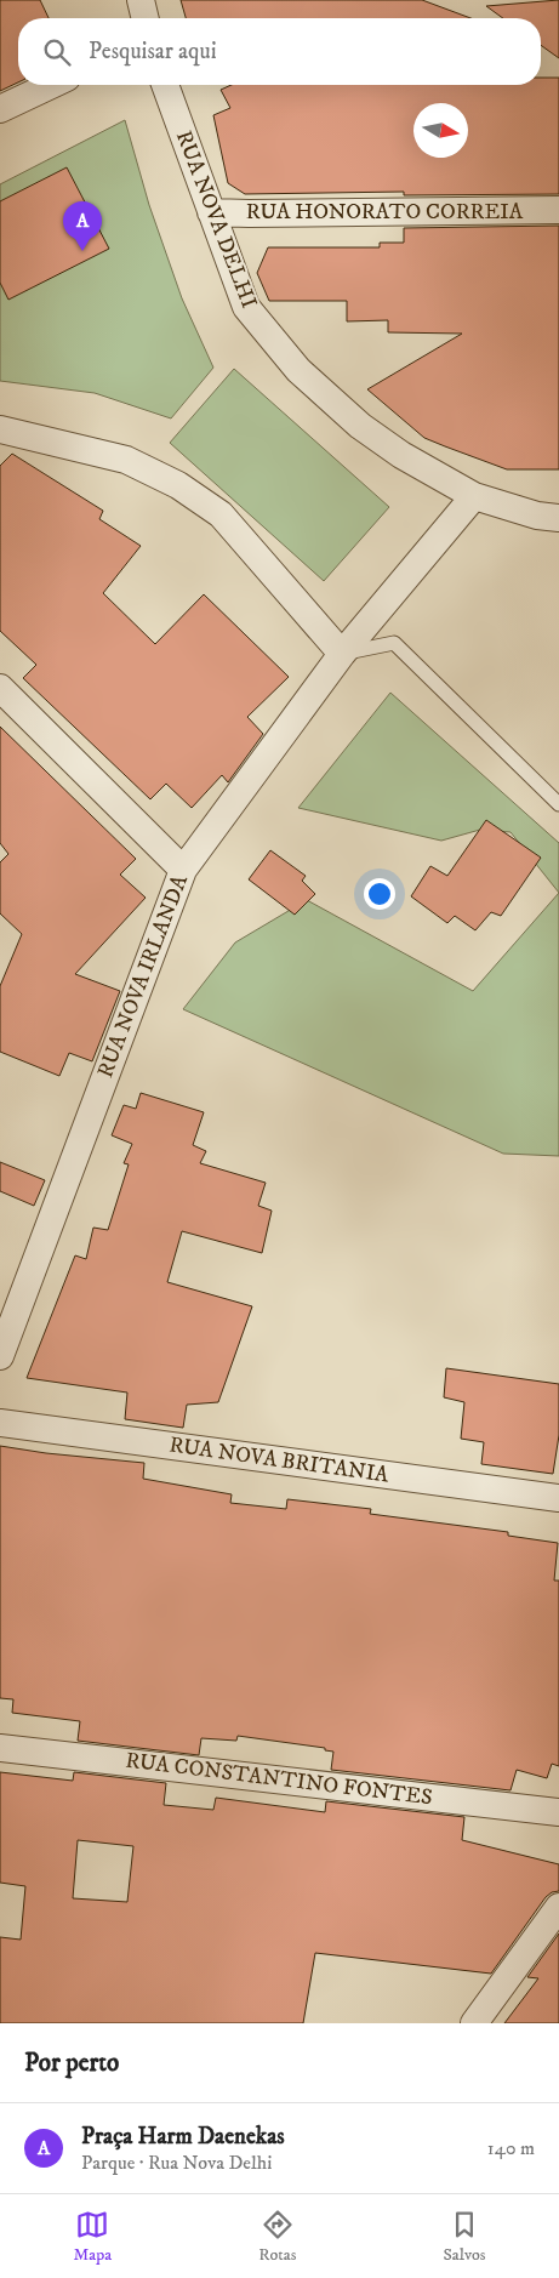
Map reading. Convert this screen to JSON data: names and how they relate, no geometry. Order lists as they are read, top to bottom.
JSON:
{
  "streets": {
    "street": [
      "RUA HONORATO CORREIA",
      "RUA NOVA DELHI",
      "RUA NOVA IRLANDA",
      "RUA NOVA BRITANIA",
      "RUA CONSTANTINO FONTES"
    ]
  },
  "crossings": [
    ["RUA HONORATO CORREIA", "RUA NOVA DELHI"],
    ["RUA NOVA DELHI", "RUA NOVA IRLANDA"]
  ],
  "north": "right",
  "page": {
    "search": "Pesquisar aqui",
    "pins": "A",
    "heading": "Por perto",
    "list": [
      {
        "mark": "A",
        "name": "Praça Harm Daenekas",
        "note": "Parque · Rua Nova Delhi",
        "value": "140 m"
      }
    ],
    "nav": ["Mapa", "Rotas", "Salvos"]
  }
}
